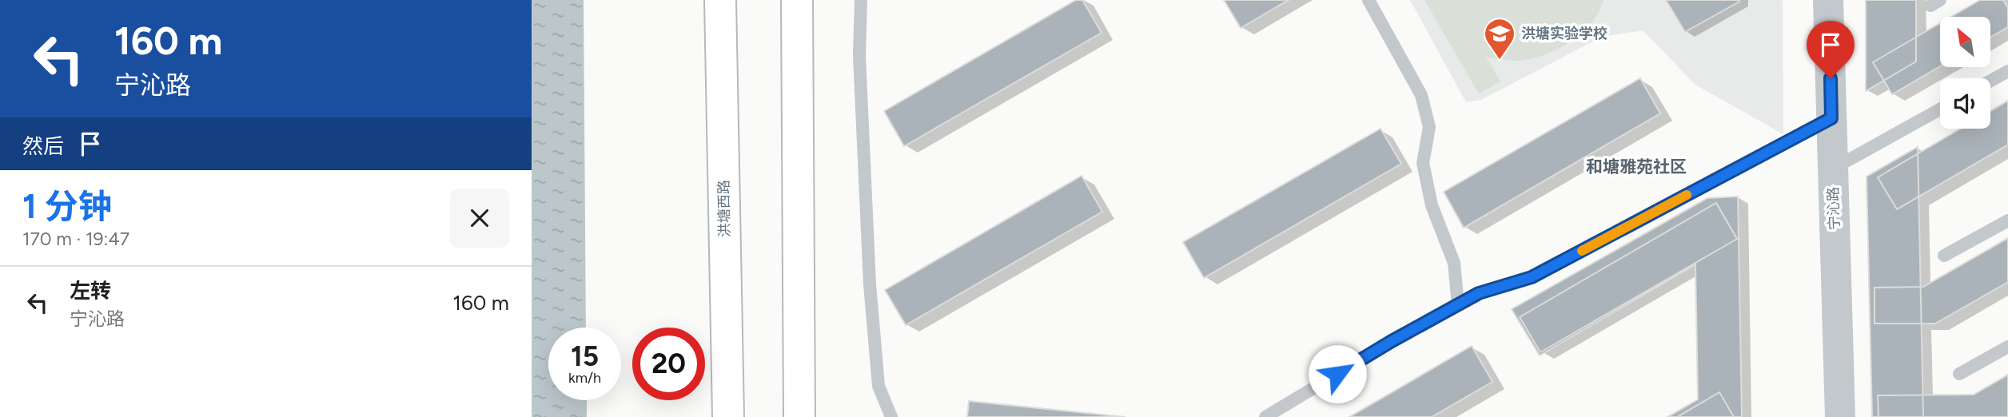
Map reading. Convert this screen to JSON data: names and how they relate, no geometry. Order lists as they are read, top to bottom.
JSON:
{
  "streets": {
    "main road": ["洪塘西路"],
    "street": ["宁沁路"]
  },
  "districts": ["和塘雅苑社区"],
  "places": {
    "school or university": ["洪塘实验学校"]
  },
  "north": "top left",
  "page": {
    "turn": ["160 m", "宁沁路"],
    "then": "然后",
    "heading": ["1 分钟", "170 m · 19:47"],
    "list": [
      {
        "name": "左转",
        "note": "宁沁路",
        "value": "160 m"
      }
    ],
    "speed": "15 km/h",
    "limit": "20"
  }
}
